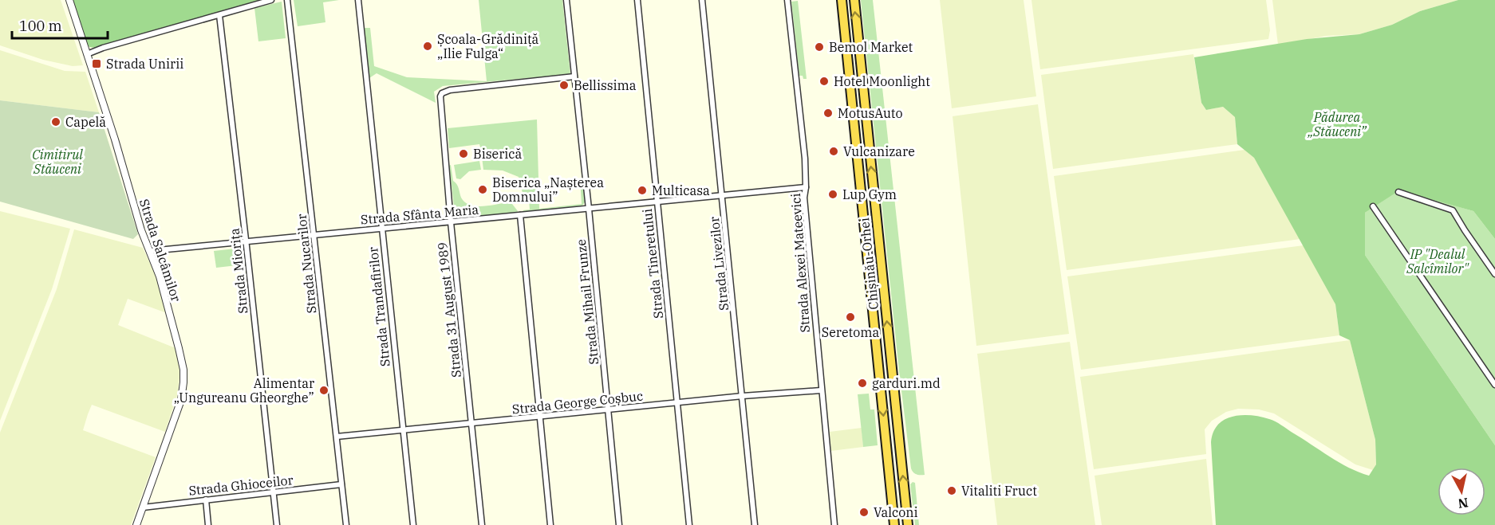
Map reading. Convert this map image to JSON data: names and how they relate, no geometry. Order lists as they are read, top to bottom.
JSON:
{
  "streets": {
    "highway": ["Chișinău-Orhei"],
    "street": [
      "Strada Sfânta Maria",
      "Strada Salcâmilor",
      "Strada Alexei Mateevici",
      "Strada Nucarilor",
      "Strada Tineretului",
      "Strada Livezilor",
      "Strada Miorița",
      "Strada Mihail Frunze",
      "Strada Trandafirilor",
      "Strada 31 August 1989",
      "Strada George Coșbuc",
      "Strada Ghioceilor"
    ]
  },
  "crossings": [
    ["Strada Sfânta Maria", "Strada Salcâmilor"],
    ["Strada Sfânta Maria", "Strada Alexei Mateevici"],
    ["Strada Sfânta Maria", "Strada Nucarilor"],
    ["Strada Sfânta Maria", "Strada Tineretului"],
    ["Strada Sfânta Maria", "Strada Livezilor"],
    ["Strada Sfânta Maria", "Strada Miorița"],
    ["Strada Sfânta Maria", "Strada Mihail Frunze"],
    ["Strada Sfânta Maria", "Strada Trandafirilor"],
    ["Strada Sfânta Maria", "Strada 31 August 1989"],
    ["Strada Salcâmilor", "Strada Ghioceilor"],
    ["Strada Alexei Mateevici", "Strada George Coșbuc"],
    ["Strada Nucarilor", "Strada George Coșbuc"],
    ["Strada Nucarilor", "Strada Ghioceilor"],
    ["Strada Tineretului", "Strada George Coșbuc"],
    ["Strada Livezilor", "Strada George Coșbuc"],
    ["Strada Miorița", "Strada Ghioceilor"],
    ["Strada Mihail Frunze", "Strada 31 August 1989"],
    ["Strada Mihail Frunze", "Strada George Coșbuc"],
    ["Strada Trandafirilor", "Strada George Coșbuc"],
    ["Strada 31 August 1989", "Strada George Coșbuc"]
  ],
  "parks": ["Pădurea „Stăuceni”", "Cimitirul Stăuceni", "IP \"Dealul Salcîmilor\""],
  "places": {
    "other": [
      "Școala-Grădiniță „Ilie Fulga“",
      "Bemol Market",
      "Hotel Moonlight",
      "Bellissima",
      "MotusAuto",
      "Capelă",
      "Vulcanizare",
      "Biserică",
      "Biserica „Nașterea Domnului”",
      "Multicasa",
      "Lup Gym",
      "Seretoma",
      "garduri.md",
      "Alimentar „Ungureanu Gheorghe”",
      "Vitaliti Fruct",
      "Valconi"
    ],
    "transit": ["Strada Unirii"]
  },
  "scale_bar": "100 m",
  "north": "bottom"
}
